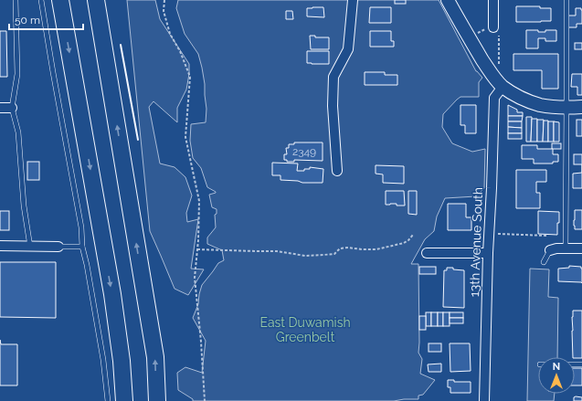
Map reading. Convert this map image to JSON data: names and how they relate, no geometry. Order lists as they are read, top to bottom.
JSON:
{
  "streets": {
    "street": ["13th Avenue South"]
  },
  "parks": ["East Duwamish Greenbelt"],
  "house_numbers": ["2349"],
  "scale_bar": "50 m",
  "north": "top"
}
